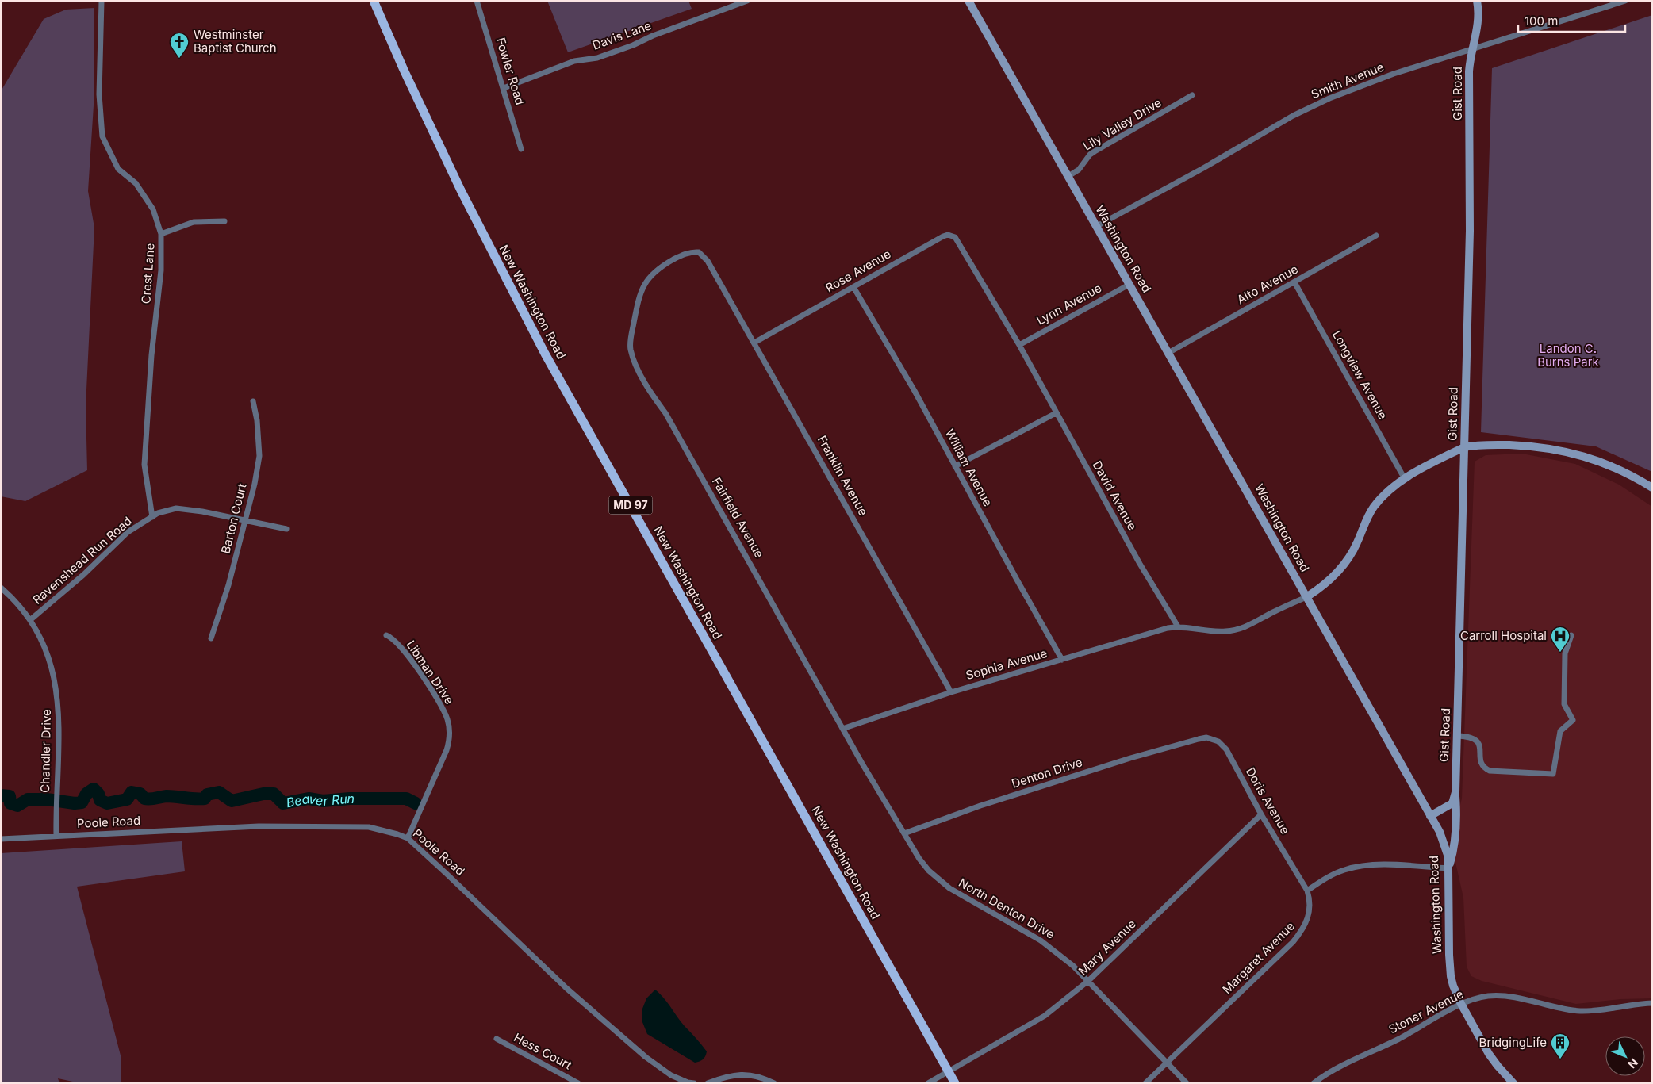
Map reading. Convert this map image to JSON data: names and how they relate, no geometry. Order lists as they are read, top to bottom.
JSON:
{
  "streets": {
    "main road": [
      "Gist Road",
      "Washington Road",
      "New Washington Road",
      "MD 97"
    ],
    "street": [
      "Davis Lane",
      "Fowler Road",
      "Smith Avenue",
      "Lily Valley Drive",
      "Rose Avenue",
      "Crest Lane",
      "Alto Avenue",
      "Lynn Avenue",
      "Longview Avenue",
      "William Avenue",
      "Franklin Avenue",
      "David Avenue",
      "Fairfield Avenue",
      "Barton Court",
      "Ravenshead Run Road",
      "Sophia Avenue",
      "Libman Drive",
      "Chandler Drive",
      "Denton Drive",
      "Doris Avenue",
      "Poole Road",
      "North Denton Drive",
      "Mary Avenue",
      "Margaret Avenue",
      "Stoner Avenue",
      "Hess Court"
    ]
  },
  "crossings": [
    ["Davis Lane", "Fowler Road"],
    ["Smith Avenue", "Gist Road"],
    ["Smith Avenue", "Washington Road"],
    ["Gist Road", "Washington Road"],
    ["Lily Valley Drive", "Washington Road"],
    ["Washington Road", "Alto Avenue"],
    ["Washington Road", "Lynn Avenue"],
    ["Washington Road", "Stoner Avenue"],
    ["Rose Avenue", "William Avenue"],
    ["Rose Avenue", "Franklin Avenue"],
    ["Rose Avenue", "David Avenue"],
    ["Crest Lane", "Ravenshead Run Road"],
    ["Alto Avenue", "Longview Avenue"],
    ["New Washington Road", "Mary Avenue"],
    ["Lynn Avenue", "David Avenue"],
    ["William Avenue", "Sophia Avenue"],
    ["Franklin Avenue", "Fairfield Avenue"],
    ["Franklin Avenue", "Sophia Avenue"],
    ["David Avenue", "Sophia Avenue"],
    ["Fairfield Avenue", "Sophia Avenue"],
    ["Fairfield Avenue", "Denton Drive"],
    ["Fairfield Avenue", "North Denton Drive"],
    ["Barton Court", "Ravenshead Run Road"],
    ["Ravenshead Run Road", "Chandler Drive"],
    ["Libman Drive", "Poole Road"],
    ["Chandler Drive", "Poole Road"],
    ["Denton Drive", "Doris Avenue"],
    ["Denton Drive", "North Denton Drive"],
    ["Doris Avenue", "Mary Avenue"],
    ["Doris Avenue", "Margaret Avenue"],
    ["North Denton Drive", "Mary Avenue"],
    ["North Denton Drive", "Margaret Avenue"]
  ],
  "water": ["Beaver Run"],
  "parks": ["Landon C. Burns Park"],
  "places": {
    "church": ["Westminster Baptist Church"],
    "hospital": ["Carroll Hospital"],
    "building": ["BridgingLife"]
  },
  "scale_bar": "100 m",
  "north": "bottom right"
}
